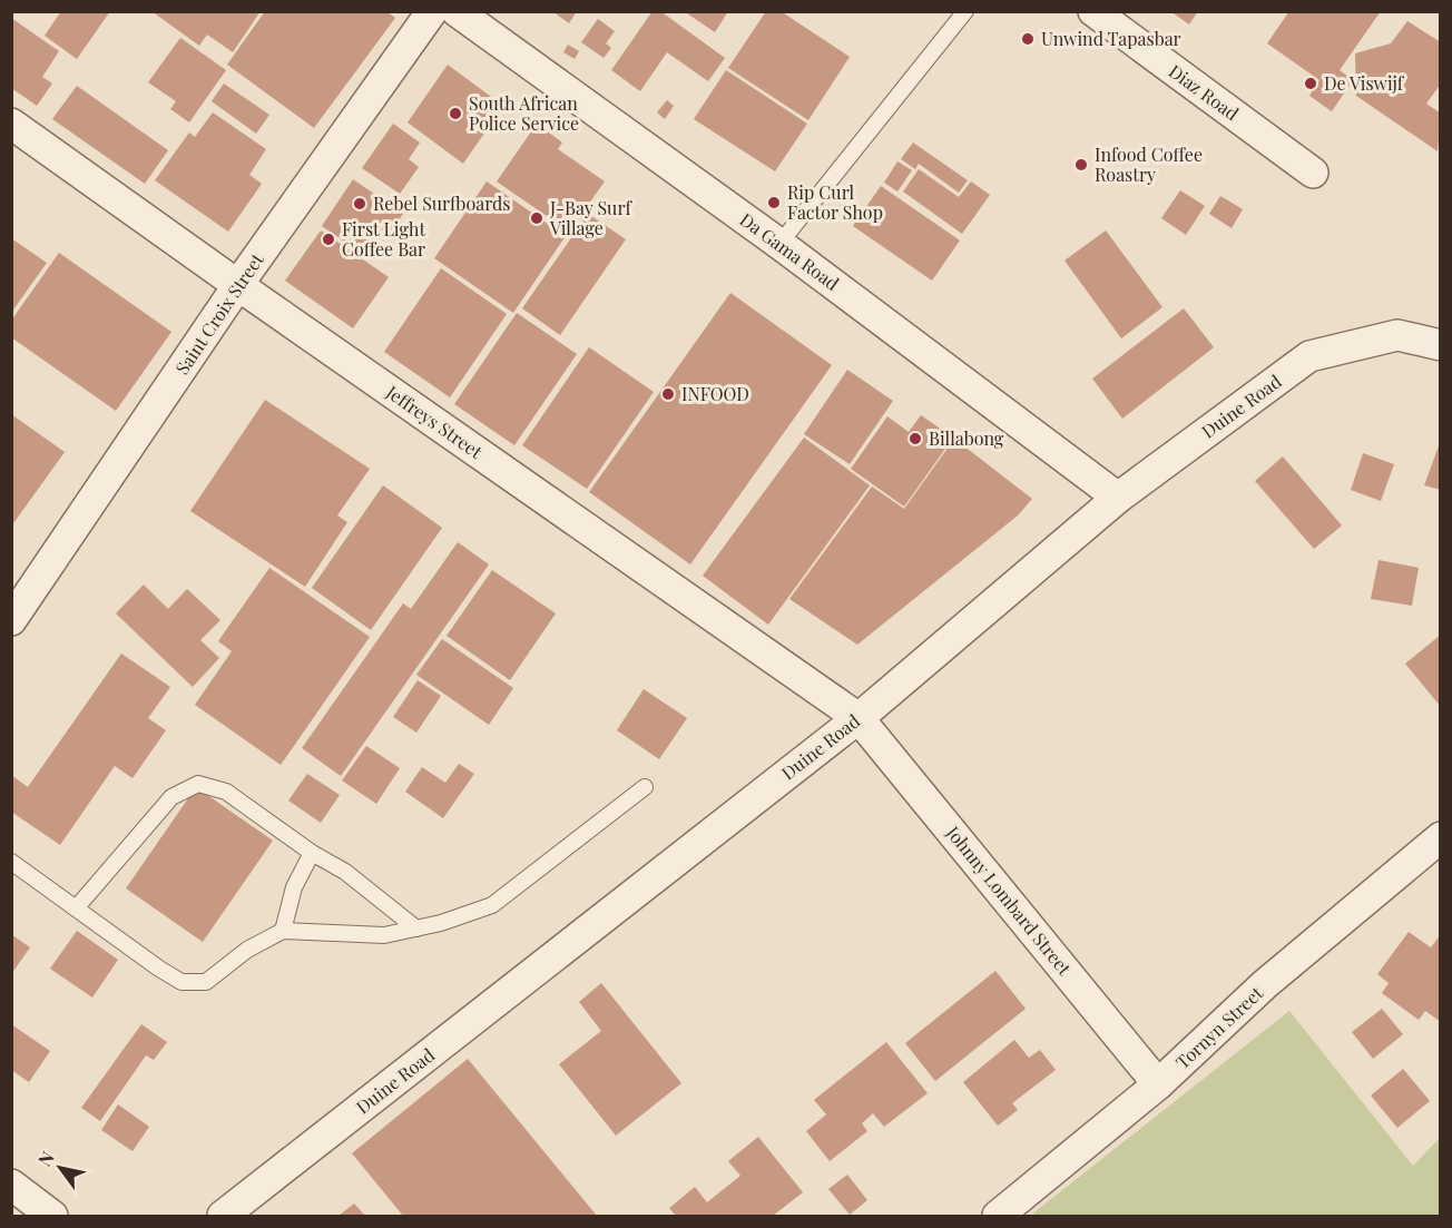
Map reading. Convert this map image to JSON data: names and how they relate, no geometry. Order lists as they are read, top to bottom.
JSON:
{
  "streets": {
    "street": [
      "Diaz Road",
      "Da Gama Road",
      "Saint Croix Street",
      "Duine Road",
      "Jeffreys Street",
      "Johnny Lombard Street",
      "Tornyn Street"
    ]
  },
  "crossings": [
    ["Da Gama Road", "Duine Road"],
    ["Saint Croix Street", "Jeffreys Street"],
    ["Duine Road", "Jeffreys Street"],
    ["Duine Road", "Johnny Lombard Street"],
    ["Jeffreys Street", "Johnny Lombard Street"],
    ["Johnny Lombard Street", "Tornyn Street"]
  ],
  "places": [
    "Unwind Tapasbar",
    "De Viswijf",
    "South African Police Service",
    "Infood Coffee Roastry",
    "Rip Curl Factor Shop",
    "Rebel Surfboards",
    "J-Bay Surf Village",
    "First Light Coffee Bar",
    "INFOOD",
    "Billabong"
  ],
  "north": "top left"
}
